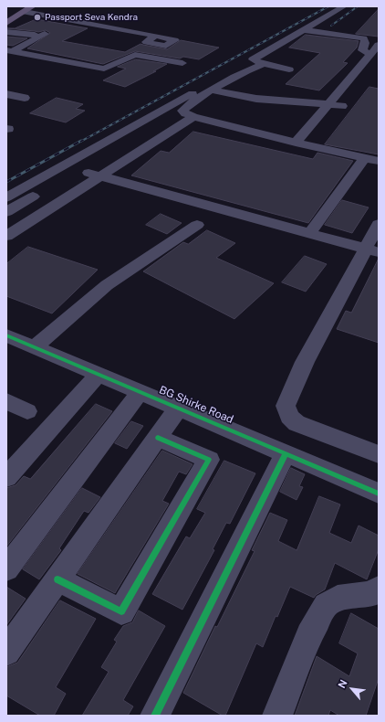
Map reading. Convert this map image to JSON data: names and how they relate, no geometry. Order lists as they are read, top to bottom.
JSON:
{
  "streets": {
    "street": ["BG Shirke Road"]
  },
  "places": ["Passport Seva Kendra"],
  "north": "top left"
}
